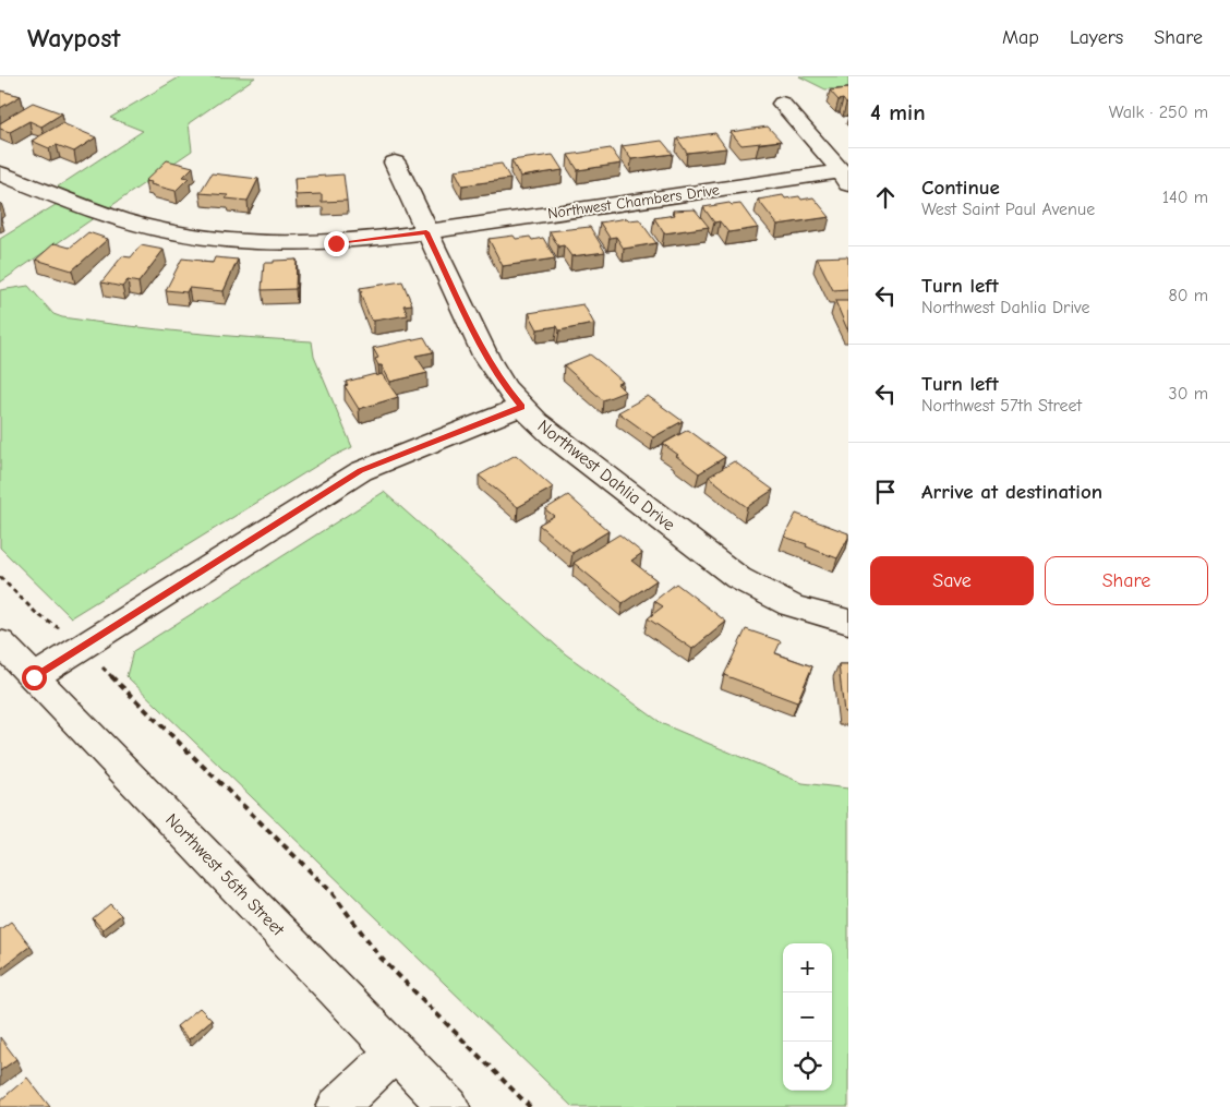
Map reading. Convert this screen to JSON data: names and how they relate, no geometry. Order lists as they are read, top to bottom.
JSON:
{
  "streets": {
    "street": ["Northwest Chambers Drive", "Northwest Dahlia Drive", "Northwest 56th Street"]
  },
  "crossings": [
    ["Northwest Chambers Drive", "Northwest Dahlia Drive"]
  ],
  "page": {
    "header": "Waypost",
    "nav": ["Map", "Layers", "Share"],
    "heading": ["4 min", "Walk · 250 m"],
    "list": [
      ["Continue", "West Saint Paul Avenue", "140 m"],
      ["Turn left", "Northwest Dahlia Drive", "80 m"],
      ["Turn left", "Northwest 57th Street", "30 m"],
      "Arrive at destination"
    ],
    "buttons": ["Save", "Share"],
    "map_buttons": ["+", "−"]
  }
}
